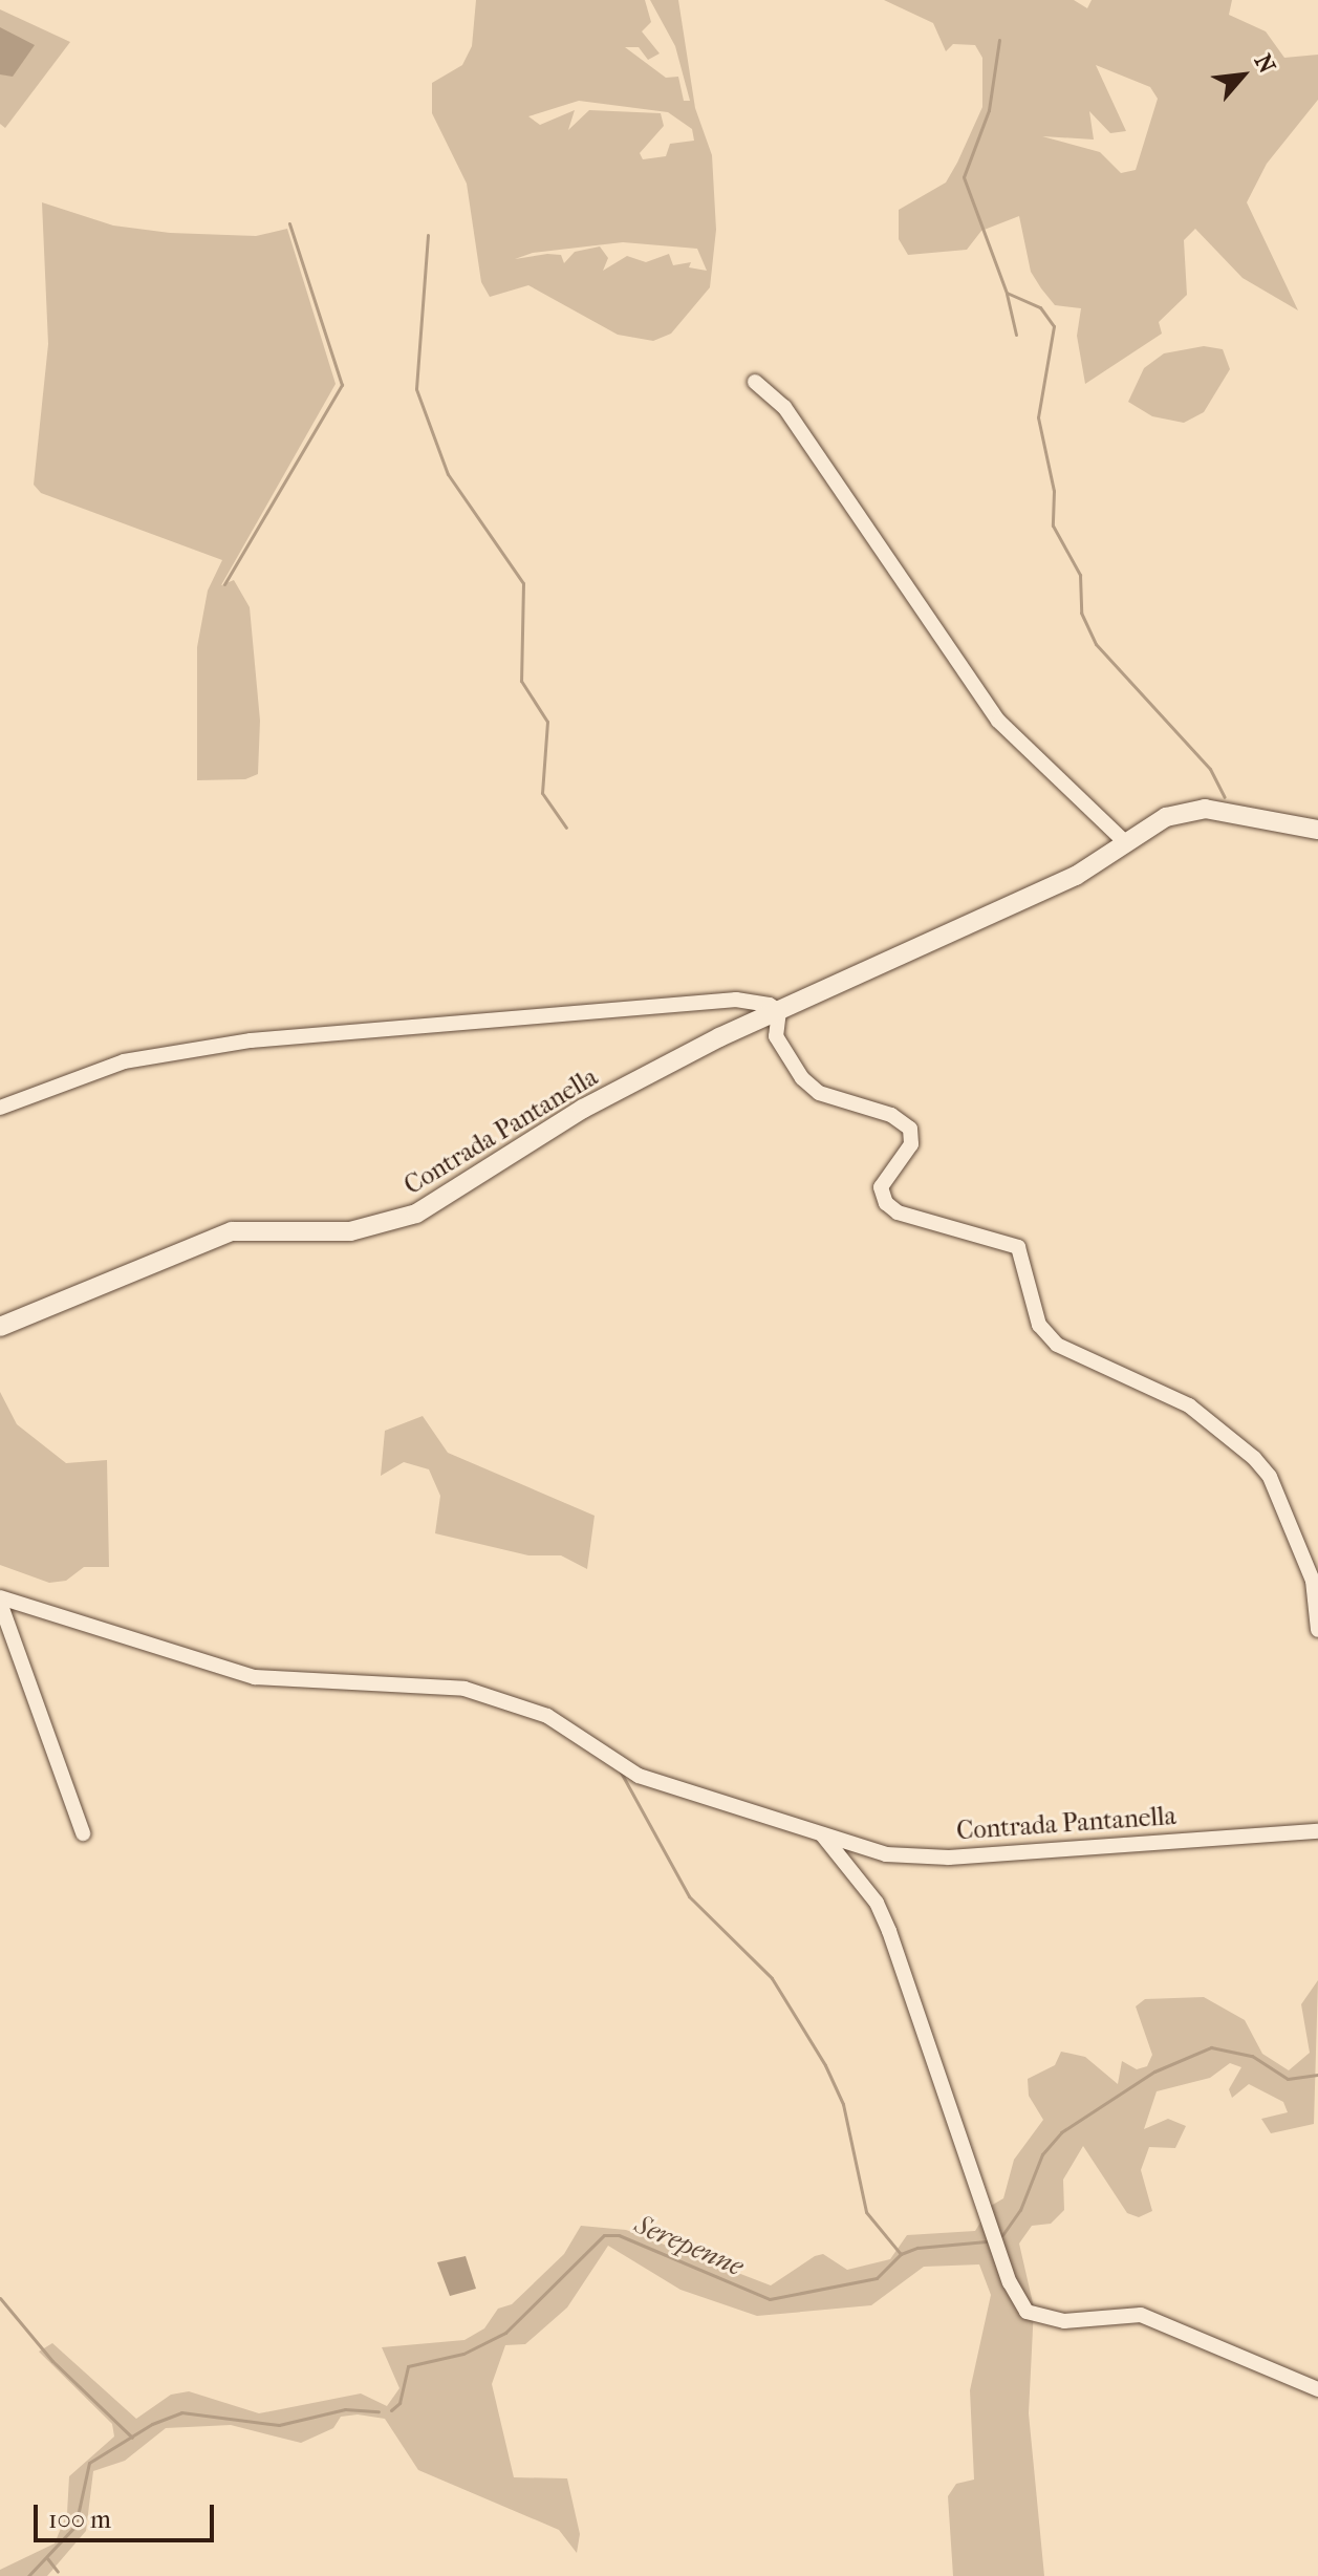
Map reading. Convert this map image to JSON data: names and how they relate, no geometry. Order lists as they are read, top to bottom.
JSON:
{
  "streets": {
    "street": ["Contrada Pantanella"]
  },
  "water": ["Serepenne"],
  "scale_bar": "100 m",
  "north": "top right"
}
